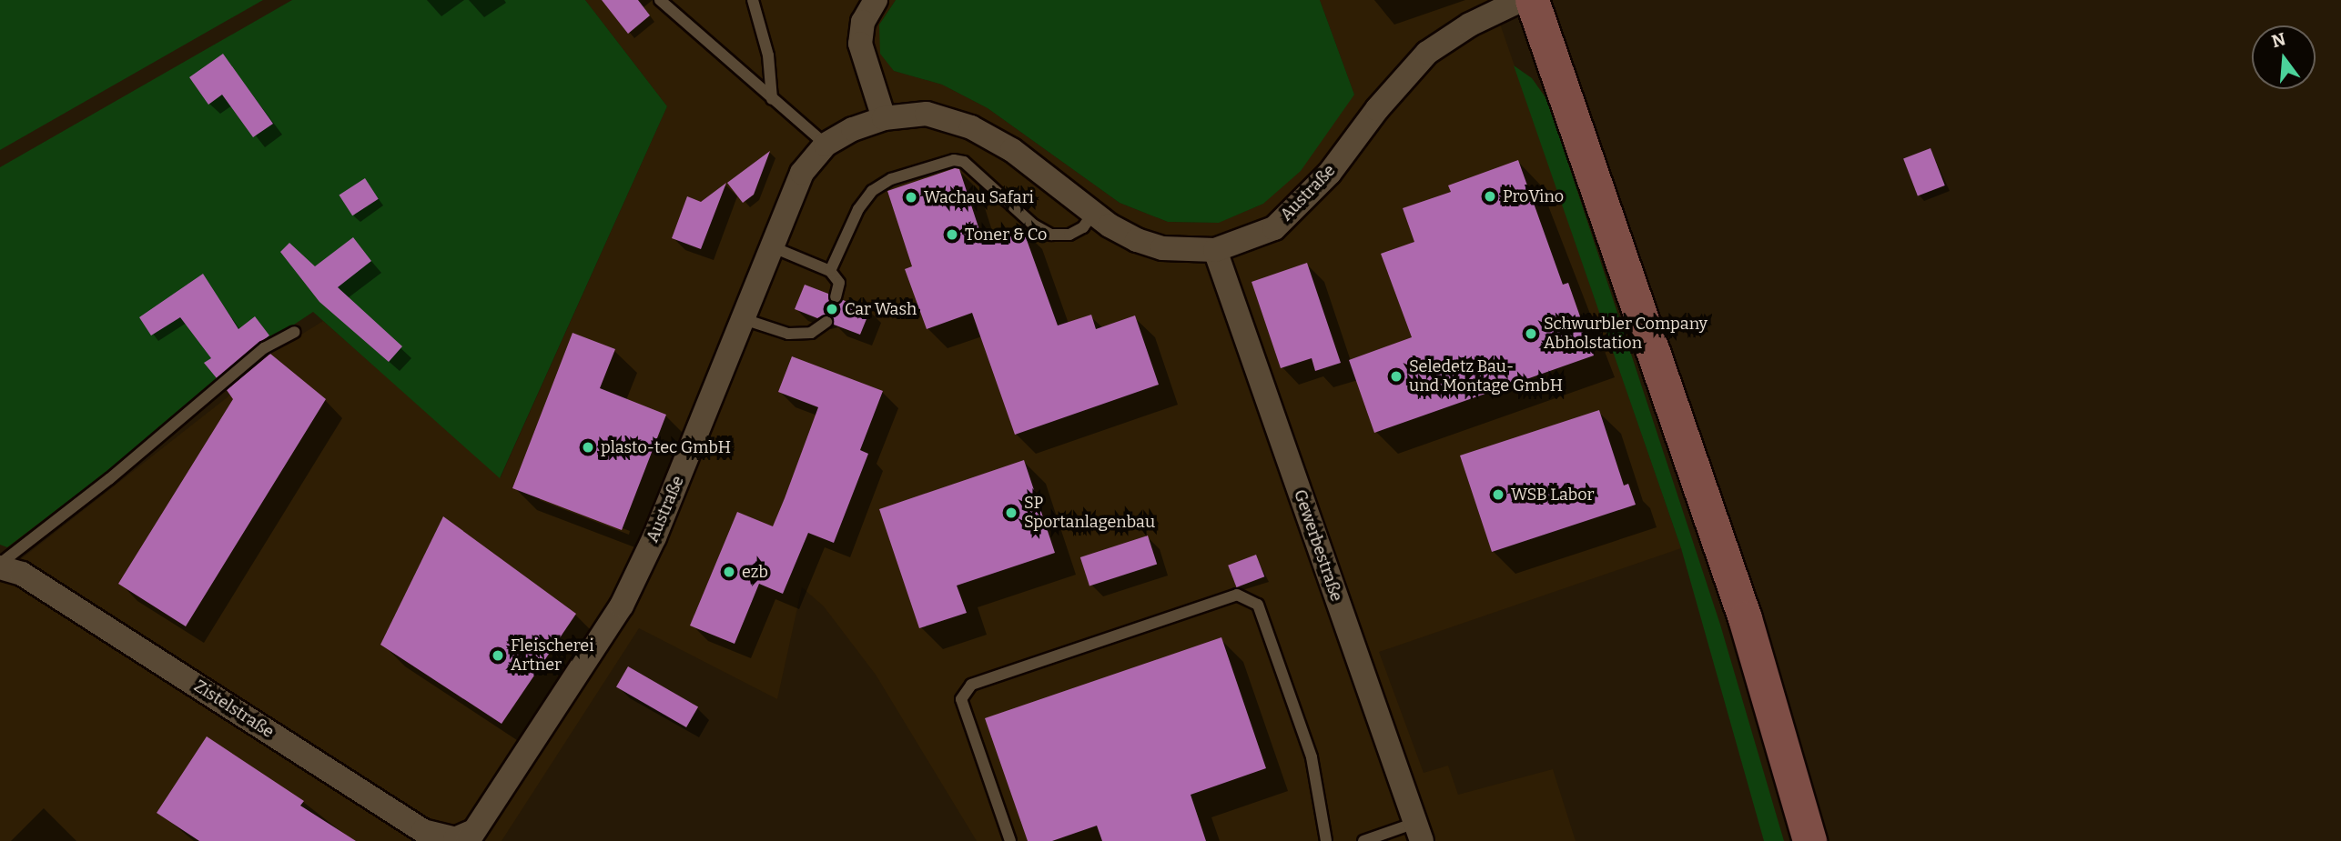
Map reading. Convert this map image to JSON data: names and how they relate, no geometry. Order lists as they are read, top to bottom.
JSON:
{
  "streets": {
    "street": ["Austraße", "Gewerbestraße", "Zistelstraße"]
  },
  "crossings": [
    ["Austraße", "Gewerbestraße"],
    ["Austraße", "Zistelstraße"]
  ],
  "places": [
    "ProVino",
    "Wachau Safari",
    "Toner & Co",
    "Car Wash",
    "Schwurbler Company Abholstation",
    "Seledetz Bau- und Montage GmbH",
    "plasto-tec GmbH",
    "WSB Labor",
    "SP Sportanlagenbau",
    "ezb",
    "Fleischerei Artner"
  ],
  "north": "top"
}
